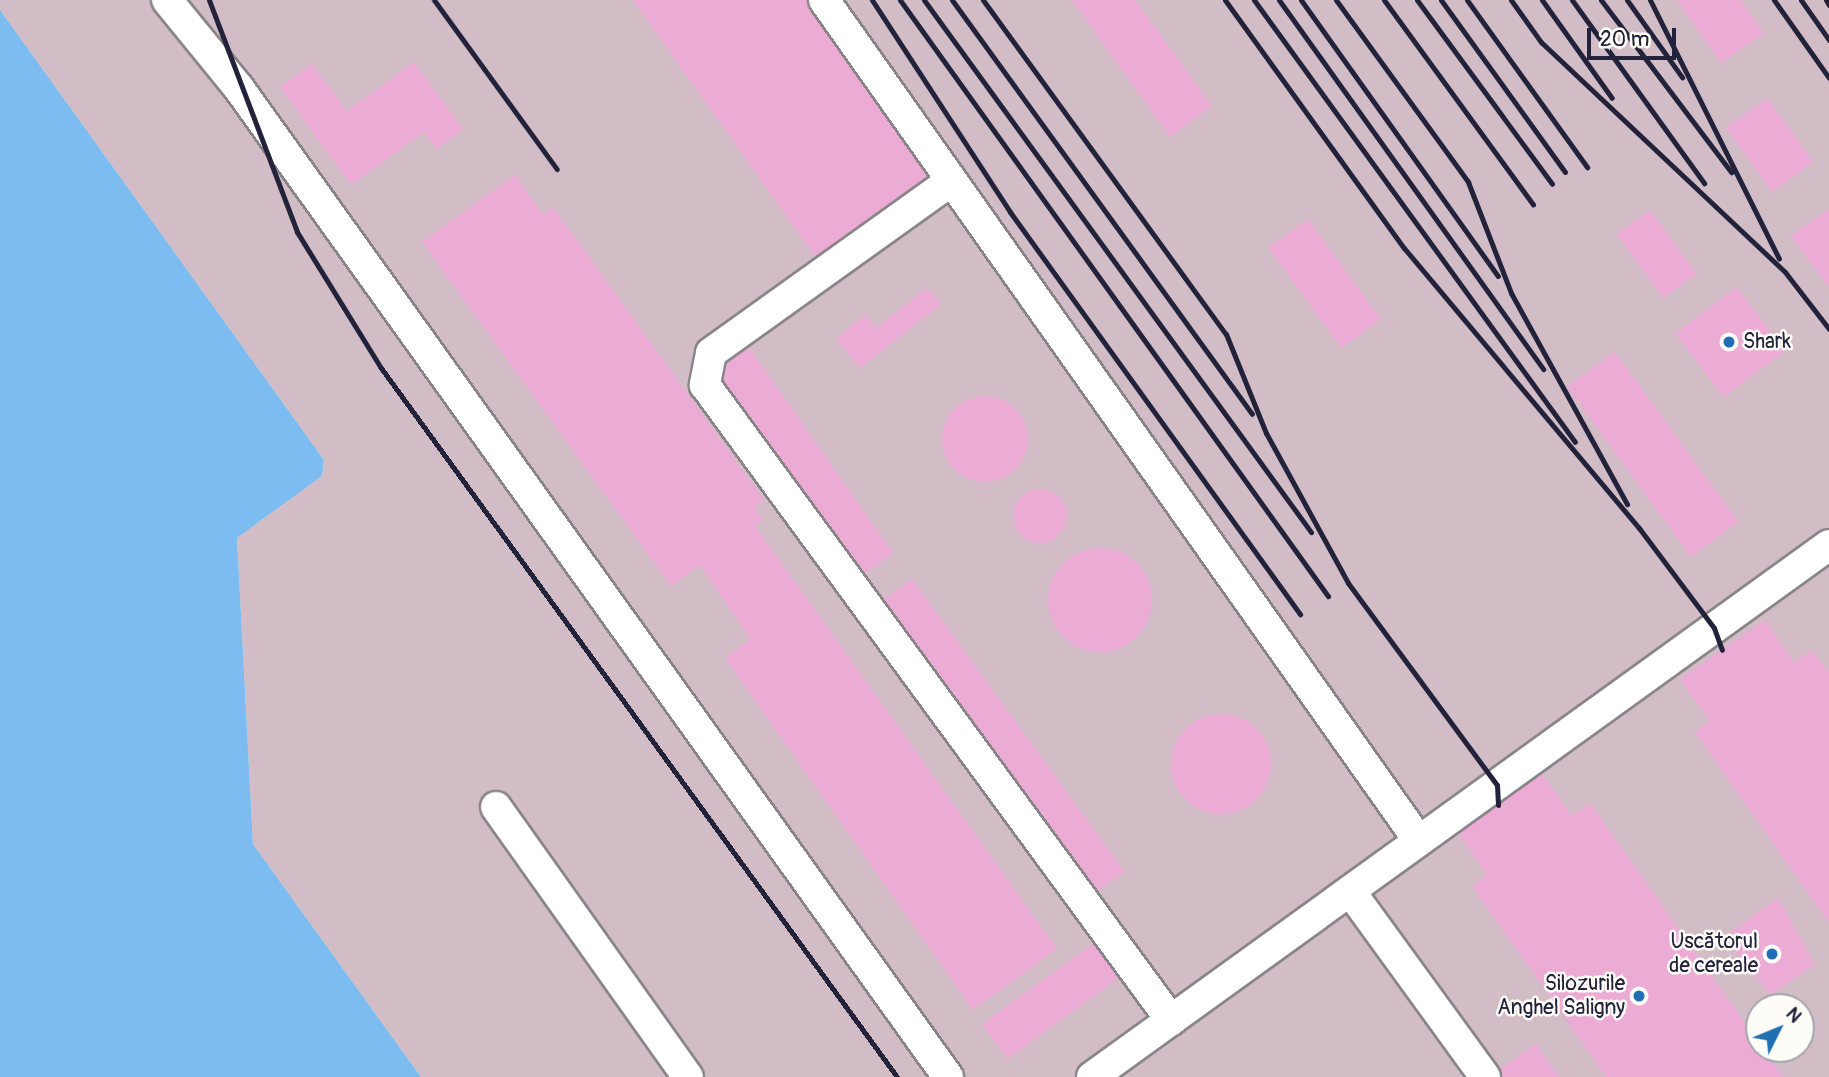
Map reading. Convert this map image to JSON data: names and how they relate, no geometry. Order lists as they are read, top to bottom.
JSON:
{
  "places": ["Shark", "Uscătorul de cereale", "Silozurile Anghel Saligny"],
  "scale_bar": "20 m",
  "north": "top right"
}
